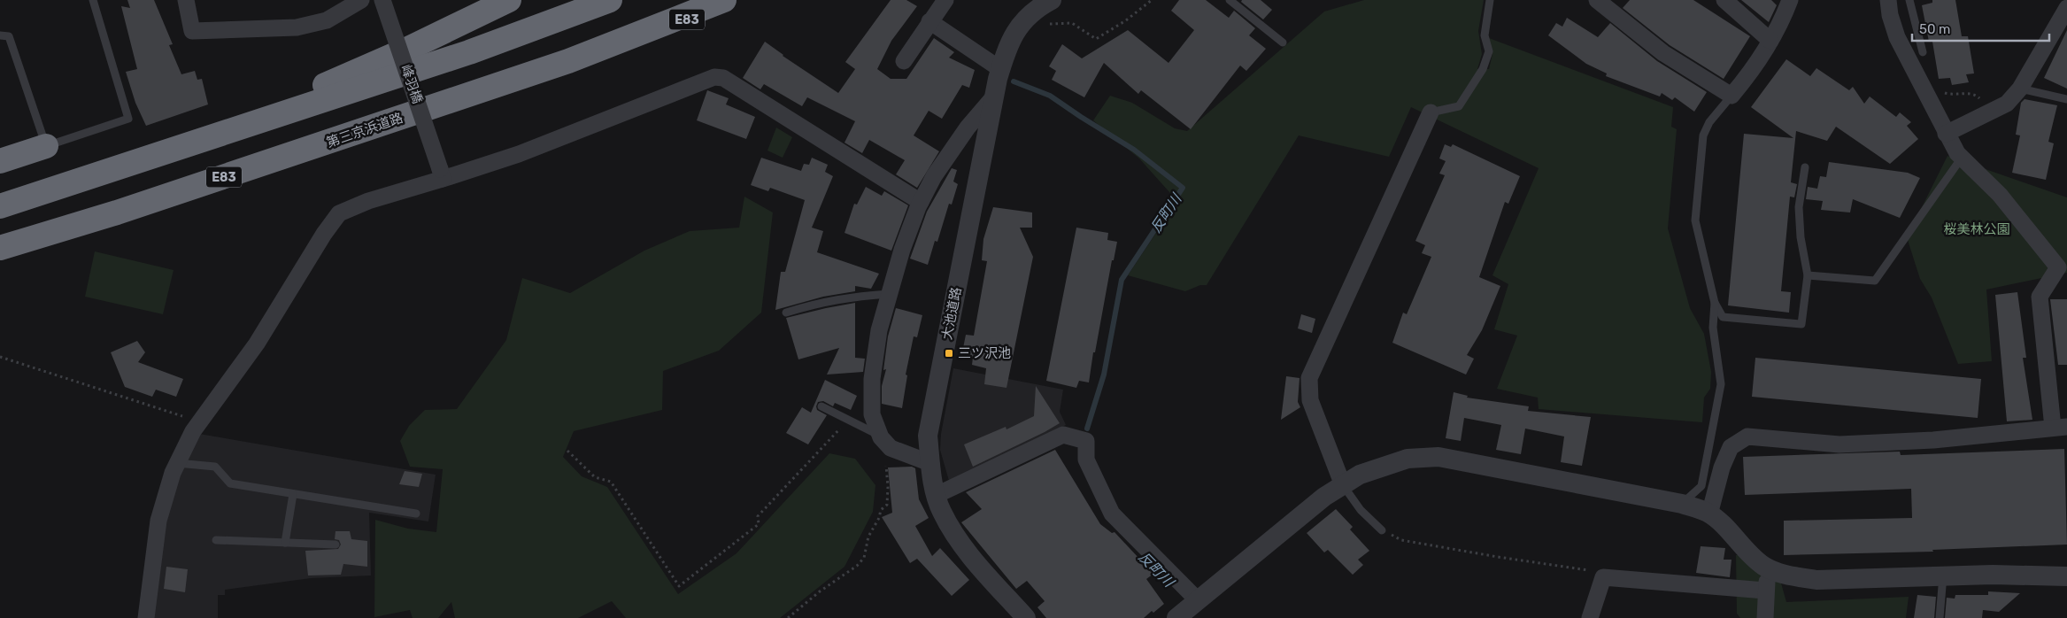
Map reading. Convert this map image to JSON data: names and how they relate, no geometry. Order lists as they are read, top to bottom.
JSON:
{
  "streets": {
    "highway": ["E83", "第三京浜道路"],
    "street": ["峰羽橋", "大池道路"]
  },
  "crossings": [
    ["E83", "第三京浜道路"]
  ],
  "water": ["反町川"],
  "parks": ["桜美林公園"],
  "places": {
    "transit": ["三ツ沢池"]
  },
  "scale_bar": "50 m"
}
